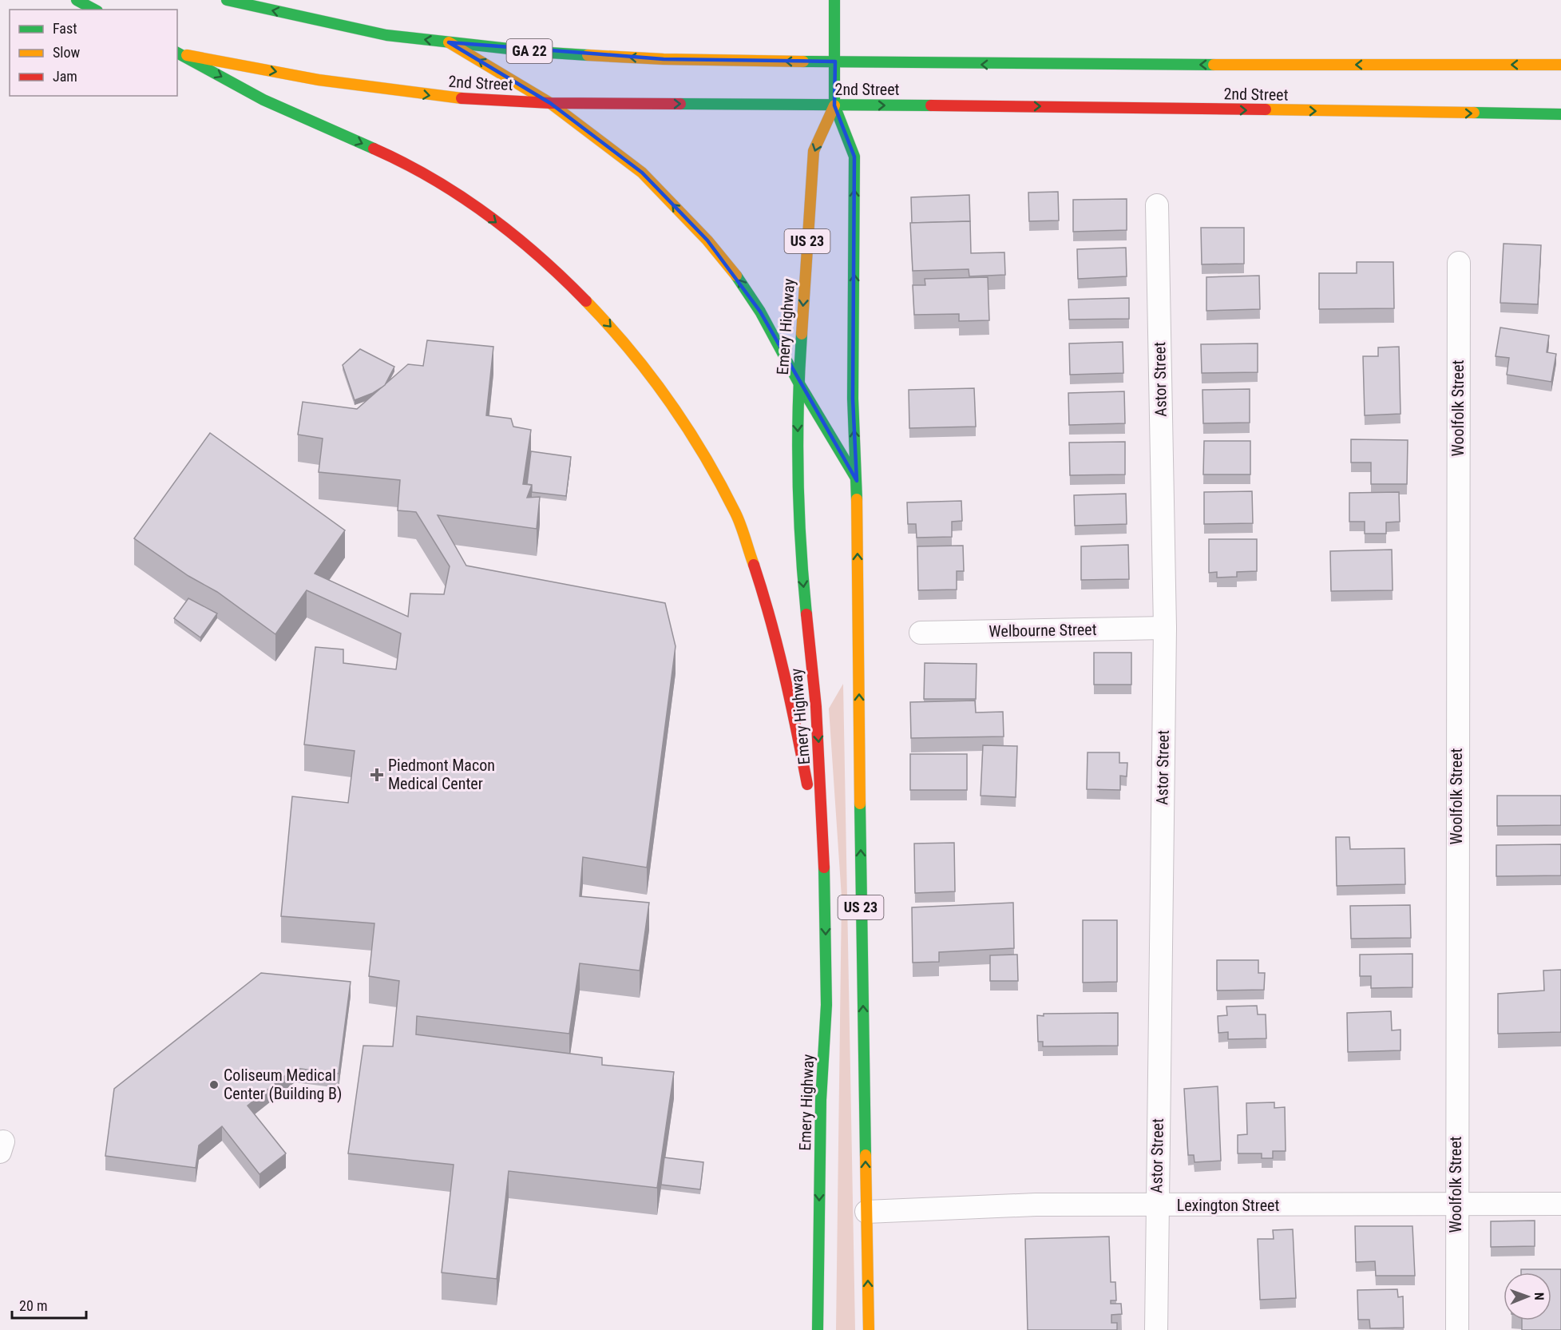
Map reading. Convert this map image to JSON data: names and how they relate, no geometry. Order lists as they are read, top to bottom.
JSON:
{
  "streets": {
    "main road": [
      "GA 22",
      "2nd Street",
      "US 23",
      "Emery Highway"
    ],
    "street": [
      "Astor Street",
      "Woolfolk Street",
      "Welbourne Street",
      "Lexington Street"
    ]
  },
  "crossings": [
    ["2nd Street", "Emery Highway"],
    ["Emery Highway", "Lexington Street"],
    ["Astor Street", "Welbourne Street"],
    ["Astor Street", "Lexington Street"],
    ["Woolfolk Street", "Lexington Street"]
  ],
  "places": {
    "health": ["Piedmont Macon Medical Center"],
    "other": ["Coliseum Medical Center (Building B)"]
  },
  "legend": ["Fast", "Slow", "Jam"],
  "scale_bar": "20 m",
  "north": "right"
}
